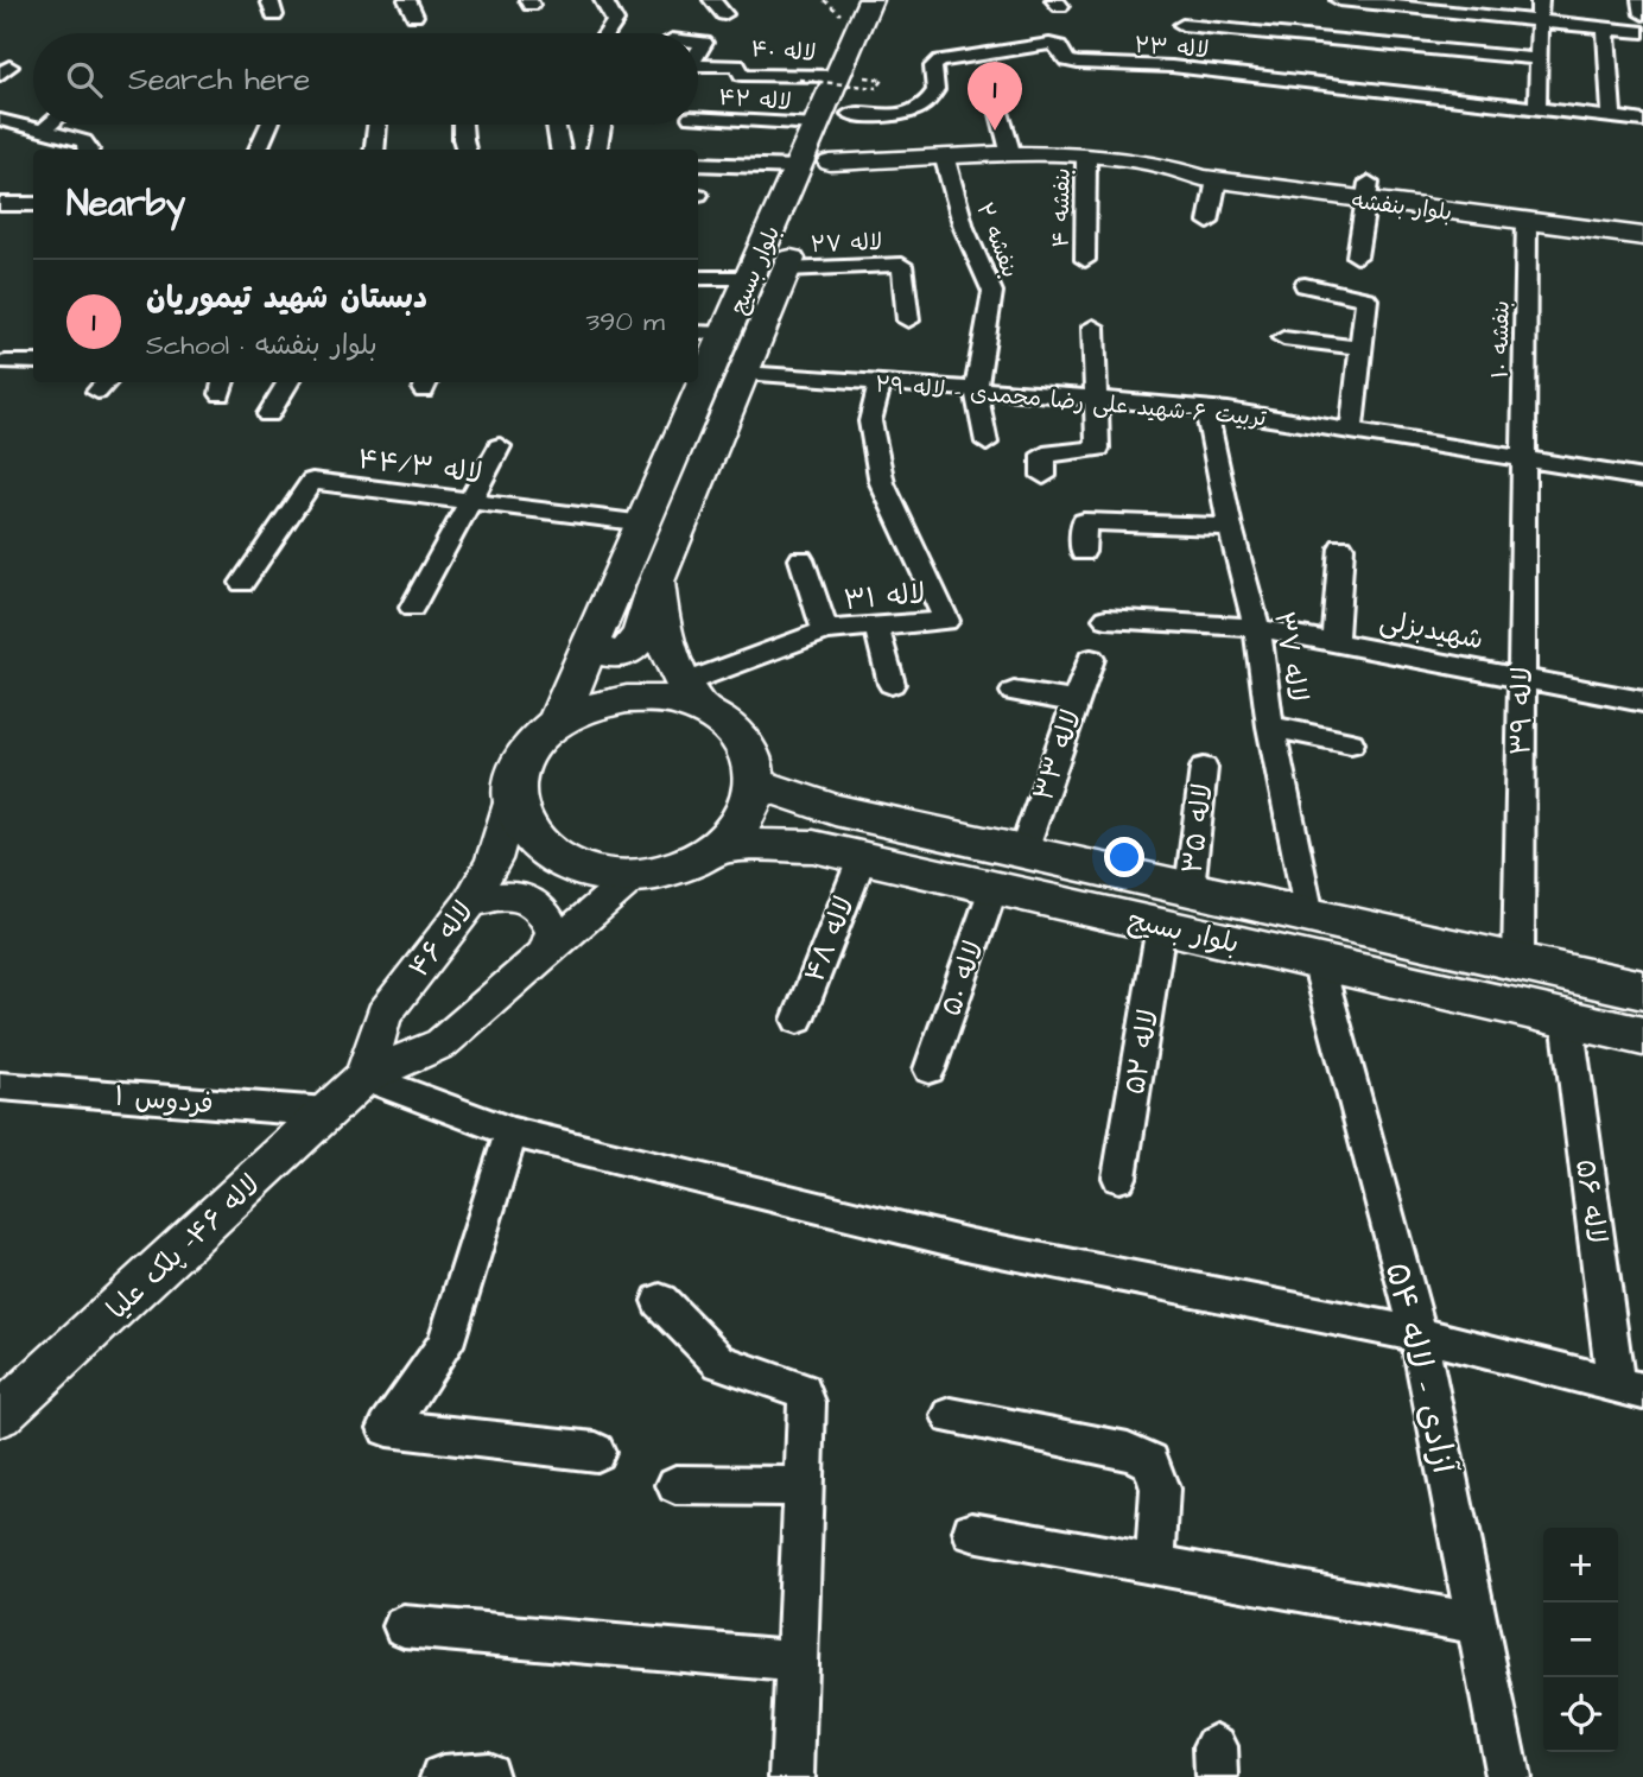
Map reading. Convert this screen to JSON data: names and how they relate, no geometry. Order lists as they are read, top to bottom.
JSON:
{
  "streets": {
    "main road": ["بلوار بنفشه", "بلوار بسیج"],
    "street": [
      "لاله ۲۳",
      "لاله ۴۰",
      "لاله ۴۲",
      "بنفشه ۴",
      "بنفشه ۲",
      "لاله ۲۷",
      "بنفشه ۱۰",
      "تربیت ۶-شهید علی رضا محمدی - لاله ۲۹",
      "لاله ۴۴/۳",
      "لاله ۳۱",
      "شهیدبزلی",
      "لاله ۳۷",
      "لاله ۳۹",
      "لاله ۳۳",
      "لاله ۳۵",
      "لاله ۴۶",
      "لاله ۴۸",
      "لاله ۵۰",
      "لاله ۵۲",
      "فردوس ۱",
      "لاله ۵۶",
      "لاله ۴۶- پلک علیا",
      "آزادی - لاله ۵۴"
    ]
  },
  "crossings": [
    ["لاله ۲۳", "بلوار بسیج"],
    ["لاله ۴۰", "بلوار بسیج"],
    ["لاله ۴۲", "بلوار بسیج"],
    ["بلوار بنفشه", "بنفشه ۴"],
    ["بلوار بنفشه", "بنفشه ۲"],
    ["بلوار بنفشه", "بلوار بسیج"],
    ["بلوار بنفشه", "بنفشه ۱۰"],
    ["بنفشه ۲", "تربیت ۶-شهید علی رضا محمدی - لاله ۲۹"],
    ["لاله ۲۷", "بلوار بسیج"],
    ["بلوار بسیج", "تربیت ۶-شهید علی رضا محمدی - لاله ۲۹"],
    ["بلوار بسیج", "لاله ۴۴/۳"],
    ["بلوار بسیج", "لاله ۳۱"],
    ["بلوار بسیج", "لاله ۳۷"],
    ["بلوار بسیج", "لاله ۳۹"],
    ["بلوار بسیج", "لاله ۳۳"],
    ["بلوار بسیج", "لاله ۳۵"],
    ["بلوار بسیج", "لاله ۴۶"],
    ["بلوار بسیج", "لاله ۴۸"],
    ["بلوار بسیج", "لاله ۵۰"],
    ["بلوار بسیج", "لاله ۵۲"],
    ["بلوار بسیج", "لاله ۵۶"],
    ["بلوار بسیج", "آزادی - لاله ۵۴"],
    ["بنفشه ۱۰", "تربیت ۶-شهید علی رضا محمدی - لاله ۲۹"],
    ["بنفشه ۱۰", "لاله ۳۹"],
    ["تربیت ۶-شهید علی رضا محمدی - لاله ۲۹", "لاله ۳۱"],
    ["تربیت ۶-شهید علی رضا محمدی - لاله ۲۹", "لاله ۳۷"],
    ["تربیت ۶-شهید علی رضا محمدی - لاله ۲۹", "لاله ۳۹"],
    ["لاله ۳۱", "لاله ۴۶"],
    ["شهیدبزلی", "لاله ۳۷"],
    ["شهیدبزلی", "لاله ۳۹"],
    ["لاله ۴۶", "لاله ۴۶- پلک علیا"],
    ["فردوس ۱", "لاله ۴۶- پلک علیا"]
  ],
  "page": {
    "search": "Search here",
    "pins": "1",
    "heading": "Nearby",
    "list": [
      {
        "mark": "1",
        "name": "دبستان شهید تیموریان",
        "note": "School · بلوار بنفشه",
        "value": "390 m"
      }
    ],
    "map_buttons": ["+", "−"]
  }
}
